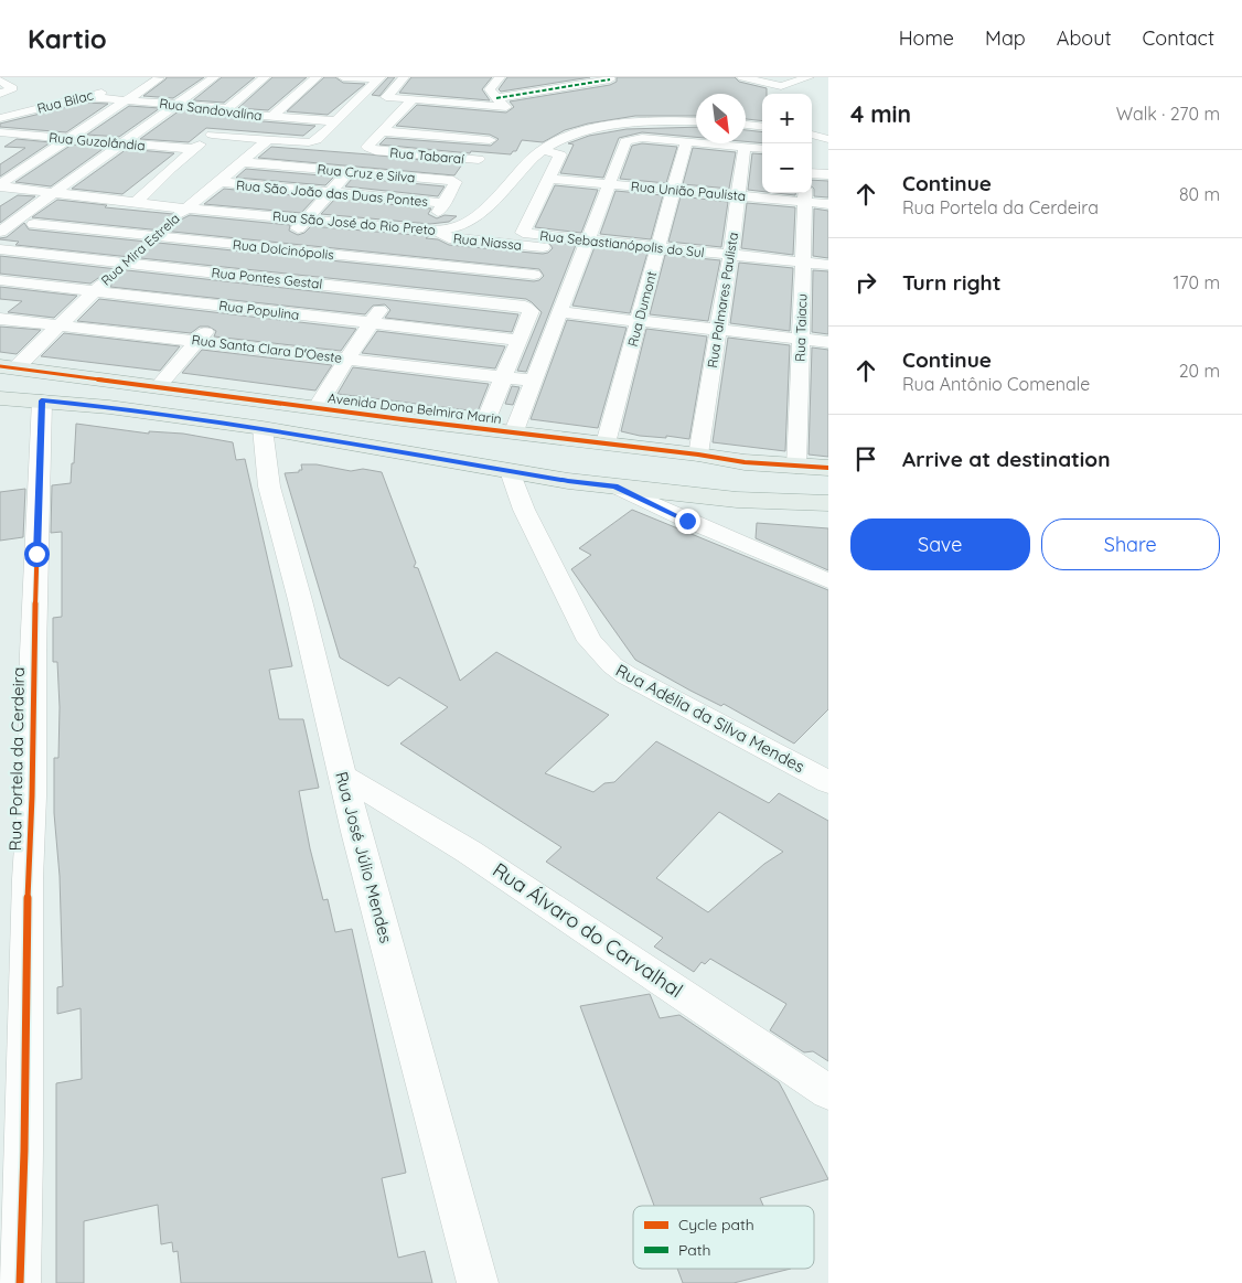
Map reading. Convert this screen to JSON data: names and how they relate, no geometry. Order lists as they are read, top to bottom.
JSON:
{
  "streets": {
    "main road": ["Avenida Dona Belmira Marin"],
    "street": [
      "Rua Bilac",
      "Rua Sandovalina",
      "Rua Guzolândia",
      "Rua Tabaraí",
      "Rua Cruz e Silva",
      "Rua União Paulista",
      "Rua São João das Duas Pontes",
      "Rua São José do Rio Preto",
      "Rua Niassa",
      "Rua Sebastianópolis do Sul",
      "Rua Mira Estrela",
      "Rua Dolcinópolis",
      "Rua Pontes Gestal",
      "Rua Palmares Paulista",
      "Rua Dumont",
      "Rua Populina",
      "Rua Taiacu",
      "Rua Santa Clara D'Oeste",
      "Rua Adélia da Silva Mendes",
      "Rua Portela da Cerdeira",
      "Rua José Júlio Mendes",
      "Rua Álvaro do Carvalhal"
    ]
  },
  "crossings": [
    ["Rua Bilac", "Rua Sandovalina"],
    ["Rua Cruz e Silva", "Rua São João das Duas Pontes"],
    ["Rua Cruz e Silva", "Rua Mira Estrela"],
    ["Rua União Paulista", "Rua Sebastianópolis do Sul"],
    ["Rua União Paulista", "Rua Palmares Paulista"],
    ["Rua União Paulista", "Rua Dumont"],
    ["Rua União Paulista", "Rua Taiacu"],
    ["Rua São João das Duas Pontes", "Rua Mira Estrela"],
    ["Rua São José do Rio Preto", "Rua Niassa"],
    ["Rua São José do Rio Preto", "Rua Sebastianópolis do Sul"],
    ["Rua São José do Rio Preto", "Rua Mira Estrela"],
    ["Rua Sebastianópolis do Sul", "Rua Palmares Paulista"],
    ["Rua Sebastianópolis do Sul", "Rua Dumont"],
    ["Rua Sebastianópolis do Sul", "Rua Taiacu"],
    ["Rua Mira Estrela", "Rua Dolcinópolis"],
    ["Rua Mira Estrela", "Rua Pontes Gestal"],
    ["Rua Mira Estrela", "Rua Populina"],
    ["Rua Mira Estrela", "Rua Santa Clara D'Oeste"],
    ["Rua Mira Estrela", "Avenida Dona Belmira Marin"],
    ["Rua Pontes Gestal", "Rua Populina"],
    ["Rua Palmares Paulista", "Avenida Dona Belmira Marin"],
    ["Rua Dumont", "Avenida Dona Belmira Marin"],
    ["Rua Taiacu", "Avenida Dona Belmira Marin"],
    ["Rua José Júlio Mendes", "Rua Álvaro do Carvalhal"]
  ],
  "legend": ["Cycle path", "Path"],
  "north": "bottom right",
  "page": {
    "header": "Kartio",
    "nav": [
      "Home",
      "Map",
      "About",
      "Contact"
    ],
    "heading": ["4 min", "Walk · 270 m"],
    "map_buttons": ["+", "−"],
    "list": [
      ["Continue", "Rua Portela da Cerdeira", "80 m"],
      ["Turn right", "170 m"],
      ["Continue", "Rua Antônio Comenale", "20 m"],
      "Arrive at destination"
    ],
    "buttons": ["Save", "Share"]
  }
}
